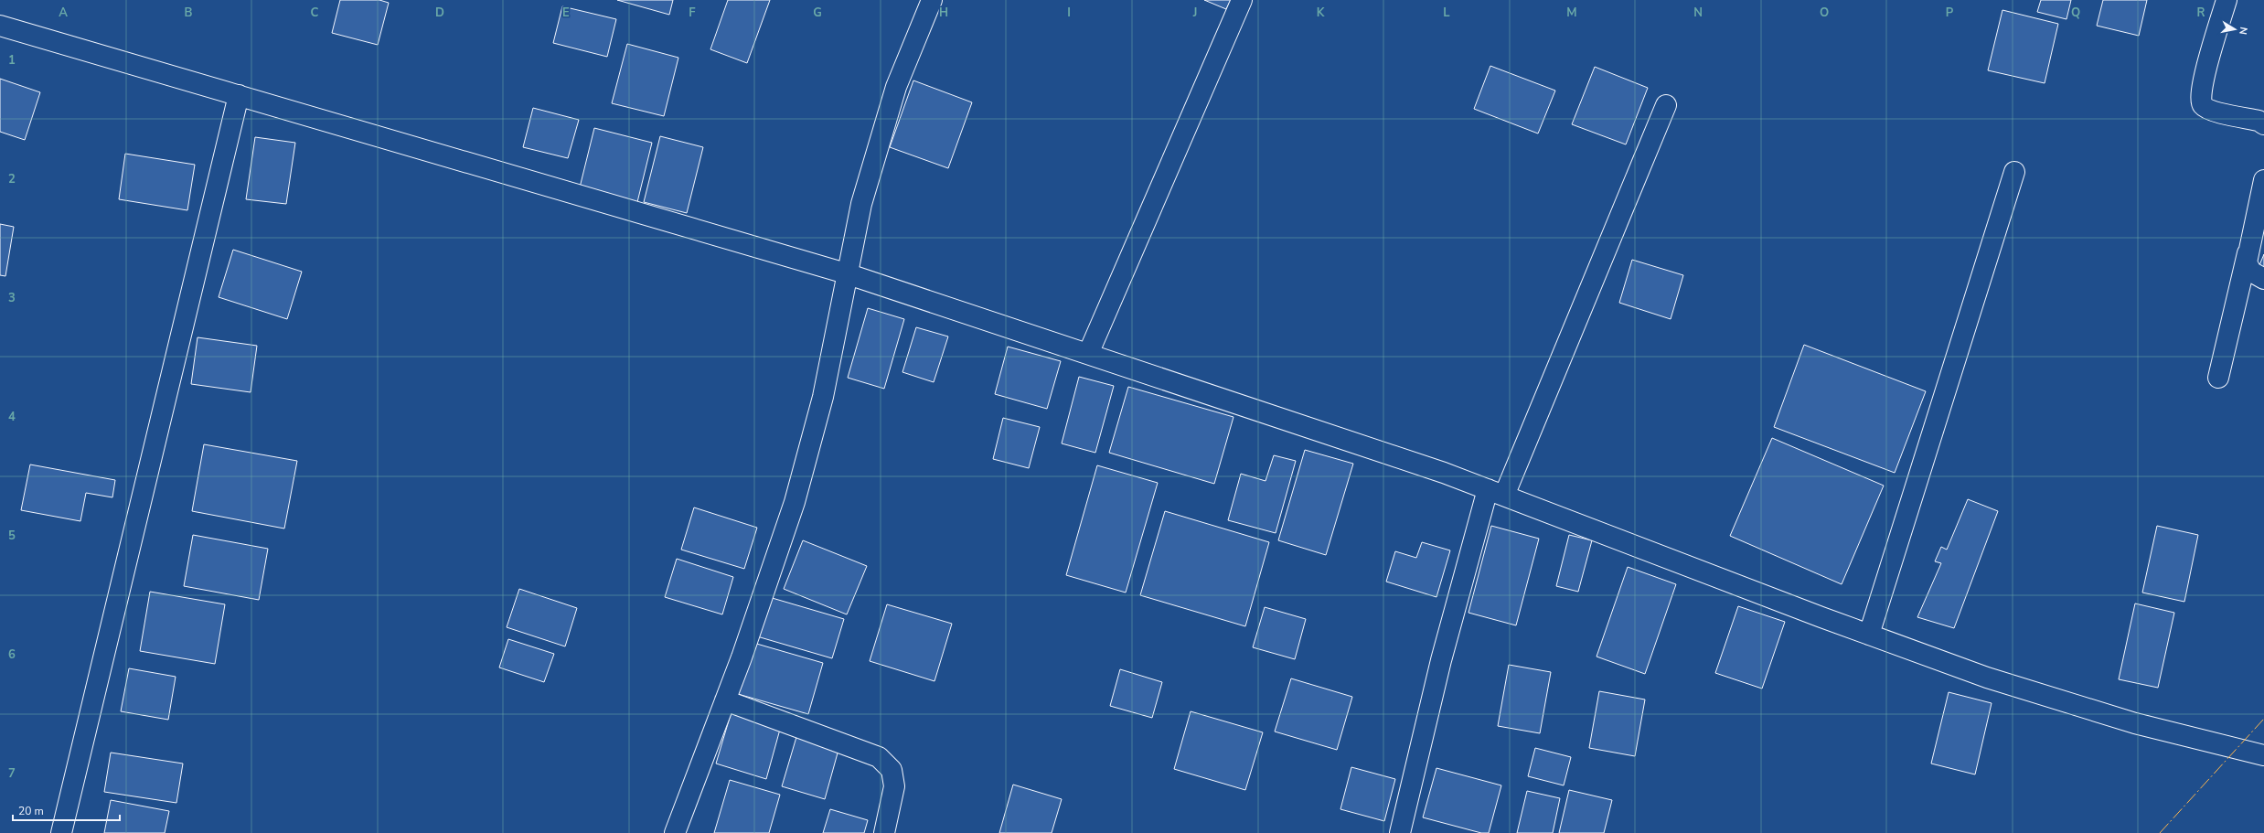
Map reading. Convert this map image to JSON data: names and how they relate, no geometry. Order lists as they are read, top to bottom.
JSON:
{
  "scale_bar": "20 m",
  "north": "right",
  "grid": {
    "columns": [
      "A",
      "B",
      "C",
      "D",
      "E",
      "F",
      "G",
      "H",
      "I",
      "J",
      "K",
      "L",
      "M",
      "N",
      "O",
      "P",
      "Q",
      "R"
    ],
    "rows": [
      "1",
      "2",
      "3",
      "4",
      "5",
      "6",
      "7"
    ]
  }
}
